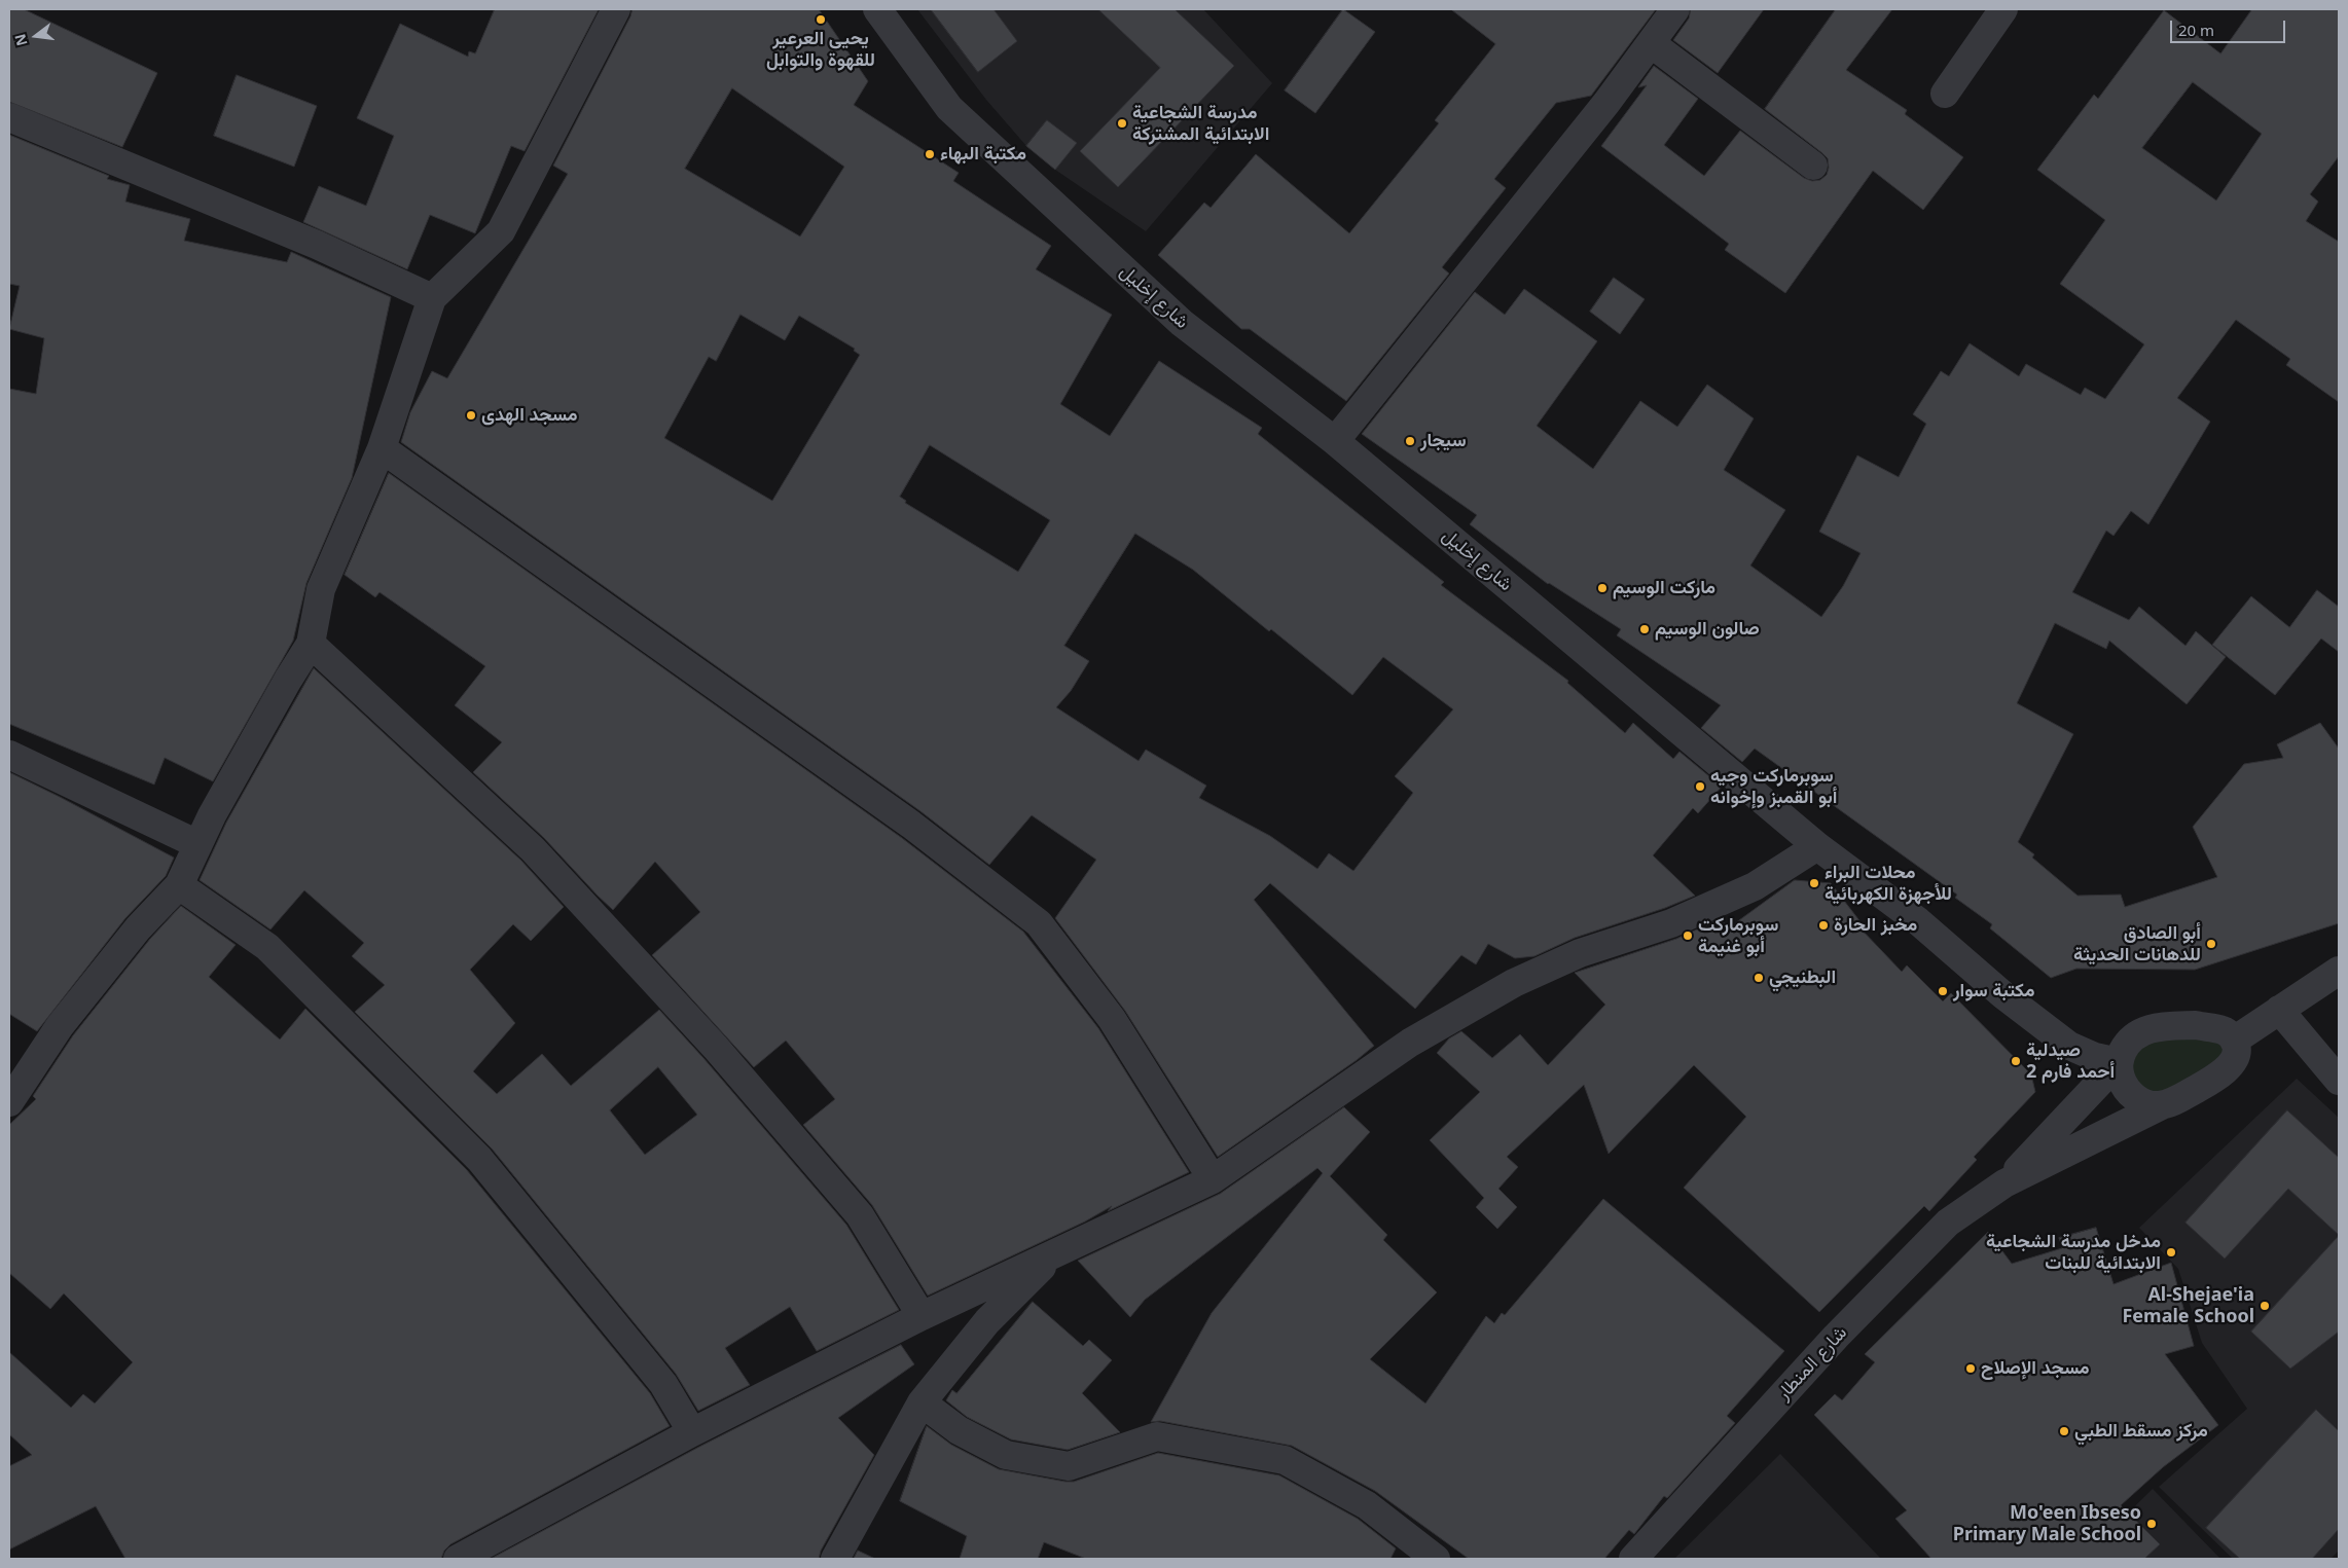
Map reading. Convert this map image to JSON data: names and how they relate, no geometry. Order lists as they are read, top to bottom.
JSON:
{
  "streets": {
    "street": ["شارع إخليل", "شارع المنطار"]
  },
  "crossings": [
    ["شارع إخليل", "شارع المنطار"]
  ],
  "places": [
    "يحيى العرعير للقهوة والتوابل",
    "مدرسة الشجاعية الابتدائية المشتركة",
    "مكتبة البهاء",
    "مسجد الهدى",
    "سيجار",
    "ماركت الوسيم",
    "صالون الوسيم",
    "سوبرماركت وجيه أبو القمبز وإخوانه",
    "محلات البراء للأجهزة الكهربائية",
    "مخبز الحارة",
    "سوبرماركت أبو غنيمة",
    "أبو الصادق للدهانات الحديثة",
    "البطنيجي",
    "مكتبة سوار",
    "صيدلية أحمد فارم 2",
    "مدخل مدرسة الشجاعية الابتدائية للبنات",
    "Al-Shejae'ia Female School",
    "مسجد الإصلاح",
    "مركز مسقط الطبي",
    "Mo'een Ibseso Primary Male School"
  ],
  "scale_bar": "20 m",
  "north": "left"
}
